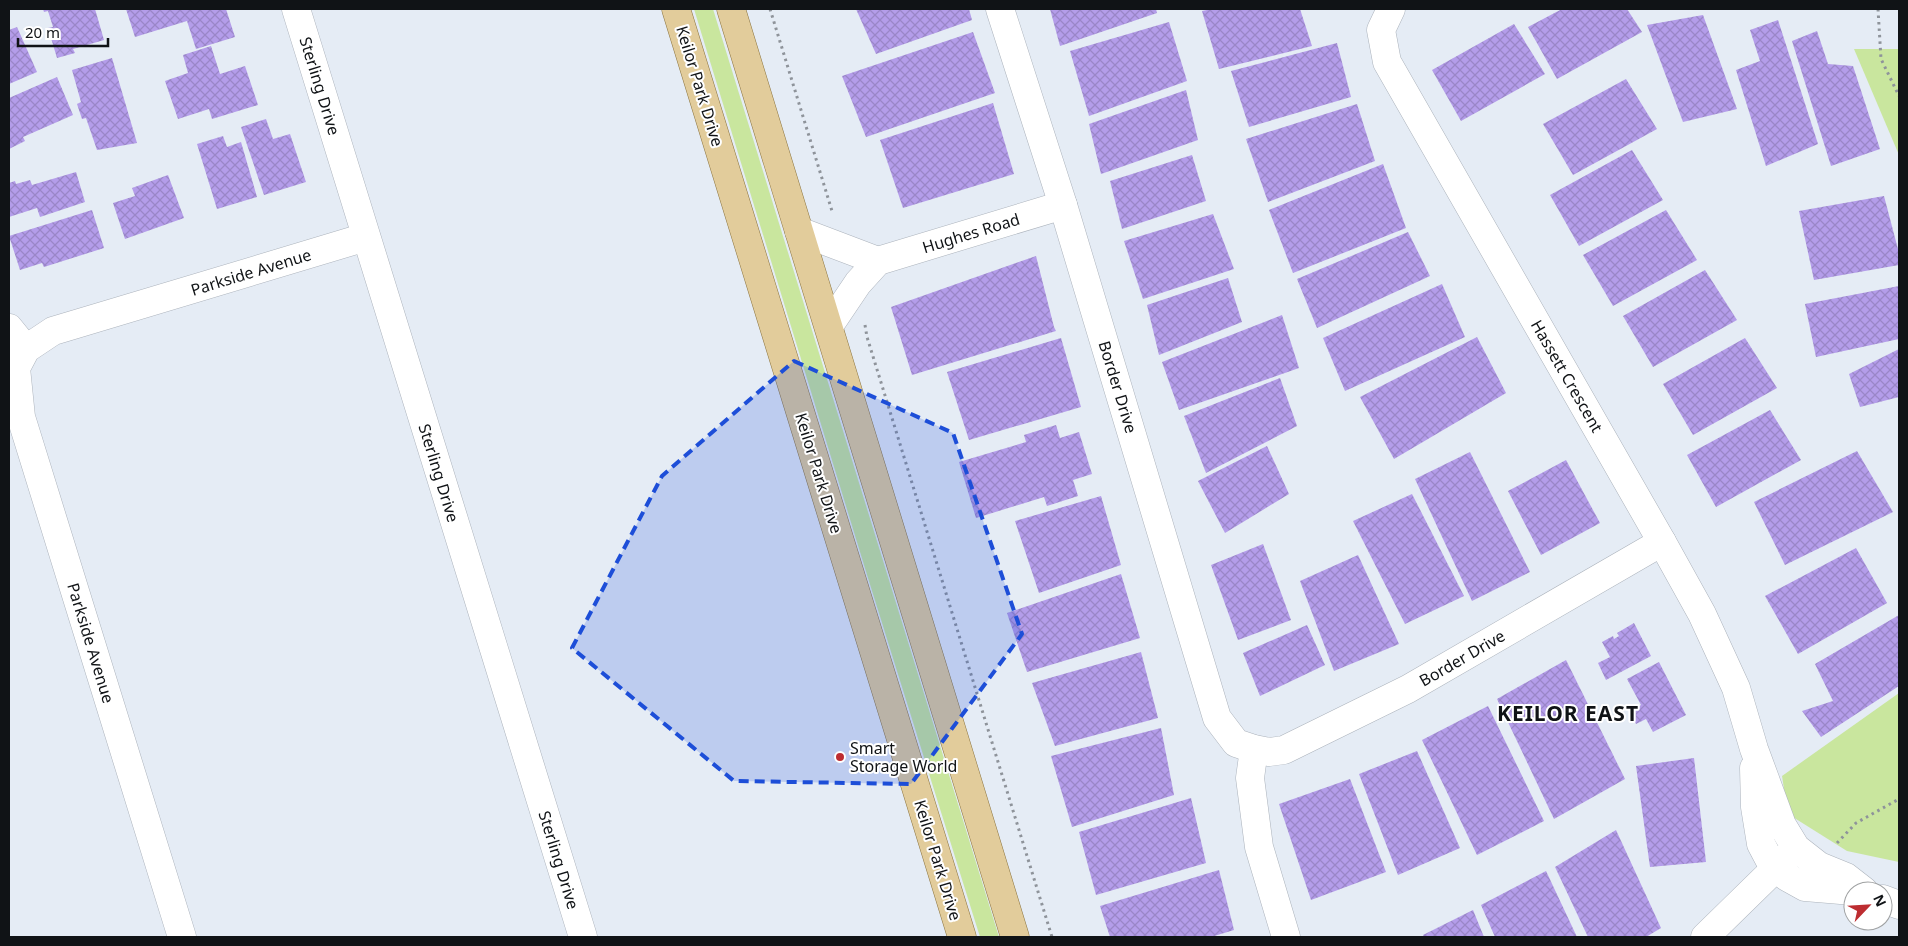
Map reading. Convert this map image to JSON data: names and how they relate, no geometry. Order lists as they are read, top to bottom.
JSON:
{
  "streets": {
    "main road": ["Keilor Park Drive"],
    "street": [
      "Sterling Drive",
      "Hughes Road",
      "Parkside Avenue",
      "Hassett Crescent",
      "Border Drive"
    ]
  },
  "crossings": [
    ["Sterling Drive", "Parkside Avenue"],
    ["Hughes Road", "Border Drive"],
    ["Hassett Crescent", "Border Drive"]
  ],
  "districts": ["KEILOR EAST"],
  "places": ["Smart Storage World"],
  "scale_bar": "20 m",
  "north": "top right"
}
